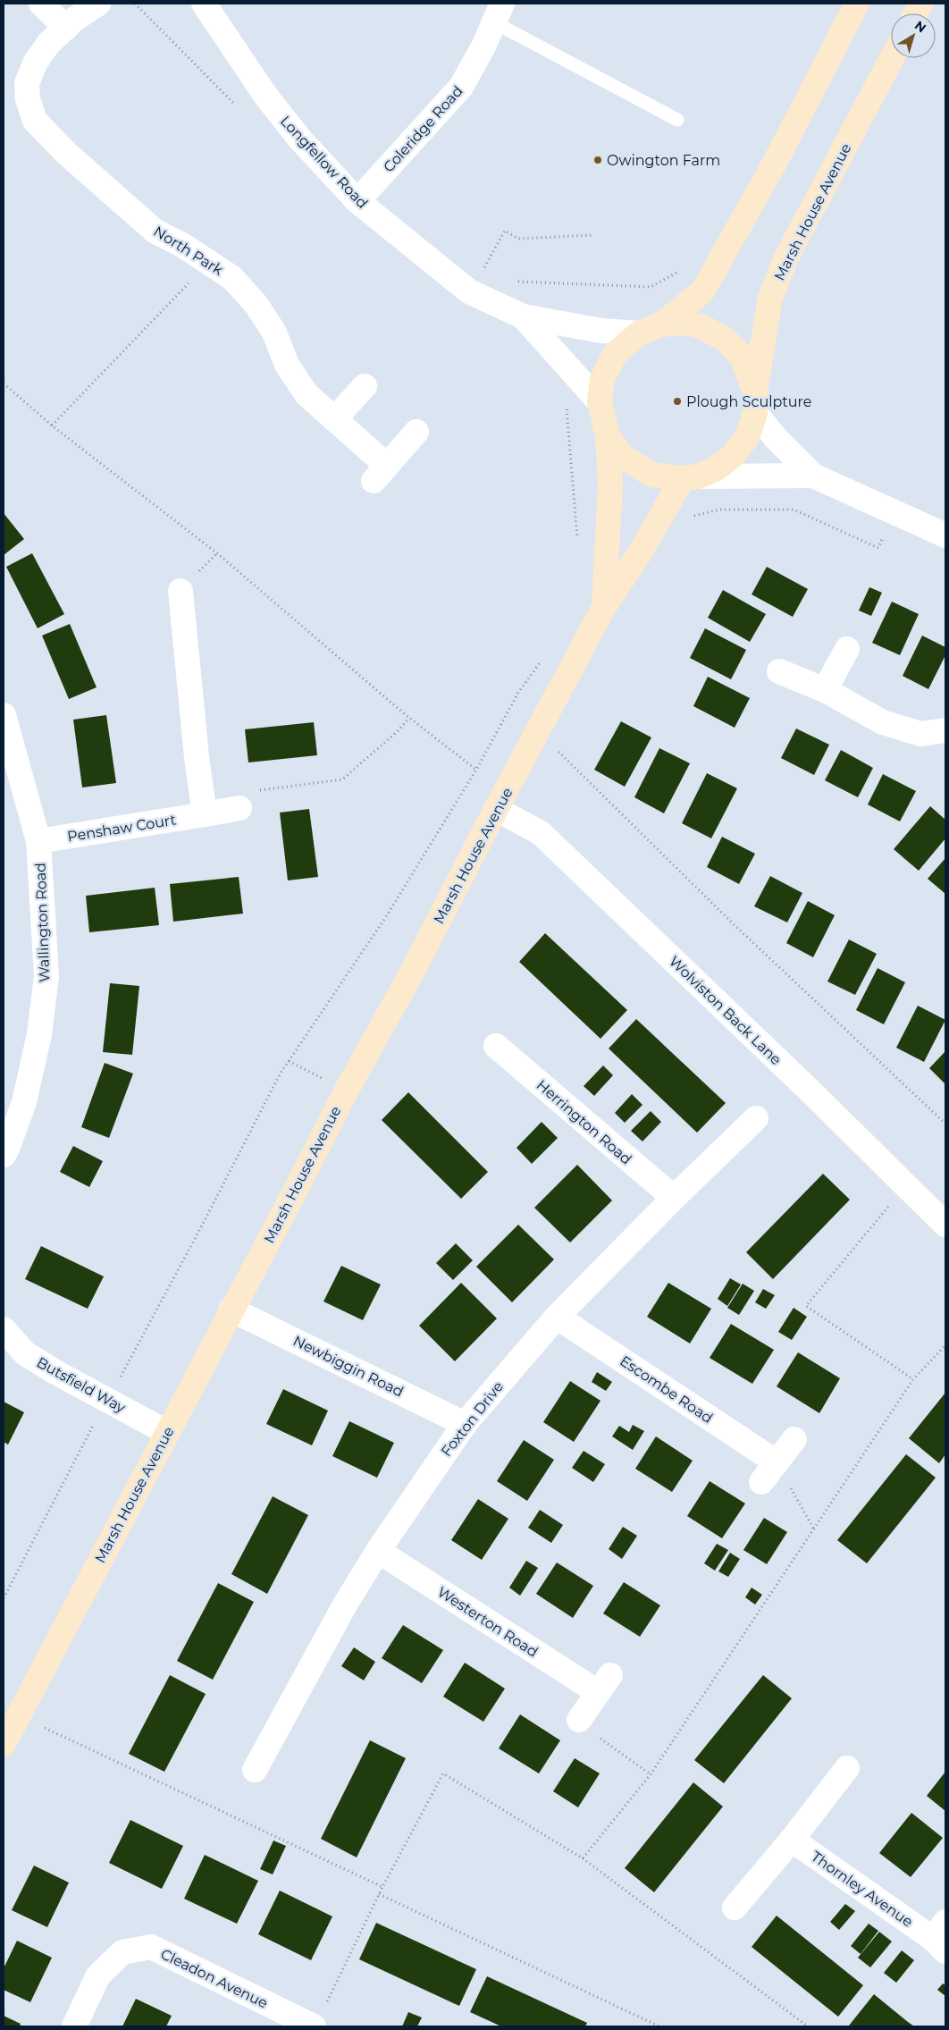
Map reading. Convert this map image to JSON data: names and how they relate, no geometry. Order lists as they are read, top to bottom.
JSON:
{
  "streets": {
    "street": [
      "Coleridge Road",
      "Longfellow Road",
      "Marsh House Avenue",
      "North Park",
      "Penshaw Court",
      "Wallington Road",
      "Wolviston Back Lane",
      "Herrington Road",
      "Newbiggin Road",
      "Butsfield Way",
      "Escombe Road",
      "Foxton Drive",
      "Westerton Road",
      "Thornley Avenue",
      "Cleadon Avenue"
    ]
  },
  "crossings": [
    ["Coleridge Road", "Longfellow Road"],
    ["Longfellow Road", "Marsh House Avenue"],
    ["Marsh House Avenue", "Wolviston Back Lane"],
    ["Marsh House Avenue", "Newbiggin Road"],
    ["Marsh House Avenue", "Butsfield Way"],
    ["Penshaw Court", "Wallington Road"],
    ["Herrington Road", "Foxton Drive"],
    ["Newbiggin Road", "Foxton Drive"],
    ["Escombe Road", "Foxton Drive"],
    ["Foxton Drive", "Westerton Road"]
  ],
  "places": ["Owington Farm", "Plough Sculpture"],
  "north": "top right"
}
